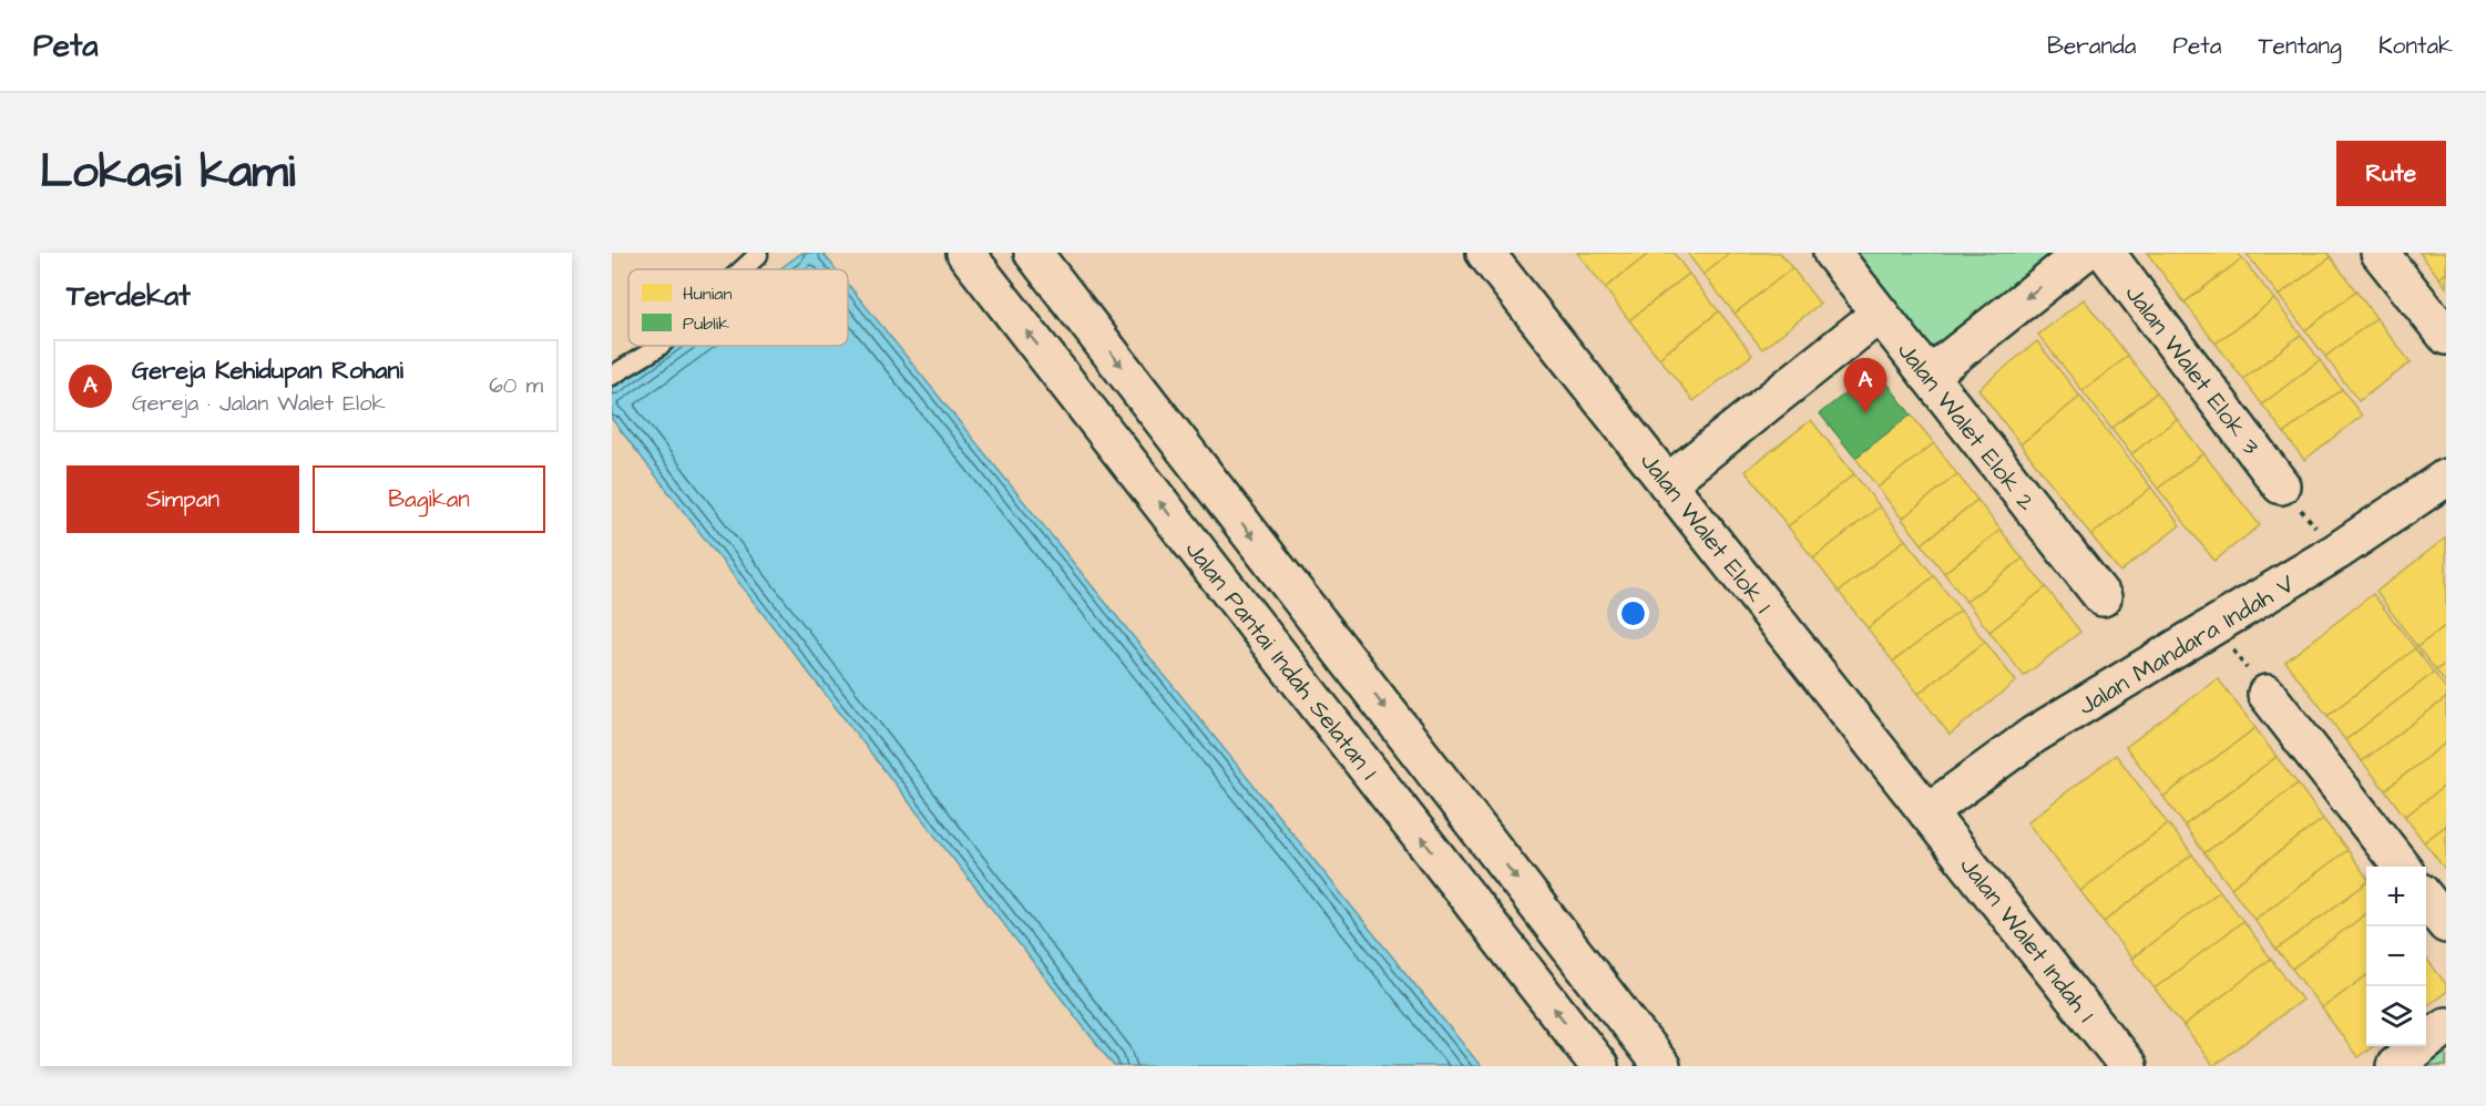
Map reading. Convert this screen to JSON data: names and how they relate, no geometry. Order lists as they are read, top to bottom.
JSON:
{
  "streets": {
    "street": [
      "Jalan Walet Elok 3",
      "Jalan Walet Elok 2",
      "Jalan Walet Elok 1",
      "Jalan Mandara Indah V",
      "Jalan Pantai Indah Selatan 1",
      "Jalan Walet Indah 1"
    ]
  },
  "crossings": [
    ["Jalan Walet Elok 1", "Jalan Mandara Indah V"],
    ["Jalan Walet Elok 1", "Jalan Walet Indah 1"],
    ["Jalan Mandara Indah V", "Jalan Walet Indah 1"]
  ],
  "legend": ["Hunian", "Publik"],
  "page": {
    "header": "Peta",
    "nav": [
      "Beranda",
      "Peta",
      "Tentang",
      "Kontak"
    ],
    "title": "Lokasi kami",
    "buttons": [
      "Rute",
      ["Simpan", "Bagikan"]
    ],
    "heading": "Terdekat",
    "list": [
      {
        "mark": "A",
        "name": "Gereja Kehidupan Rohani",
        "note": "Gereja · Jalan Walet Elok",
        "value": "60 m"
      }
    ],
    "pins": "A",
    "map_buttons": ["+", "−"]
  }
}
